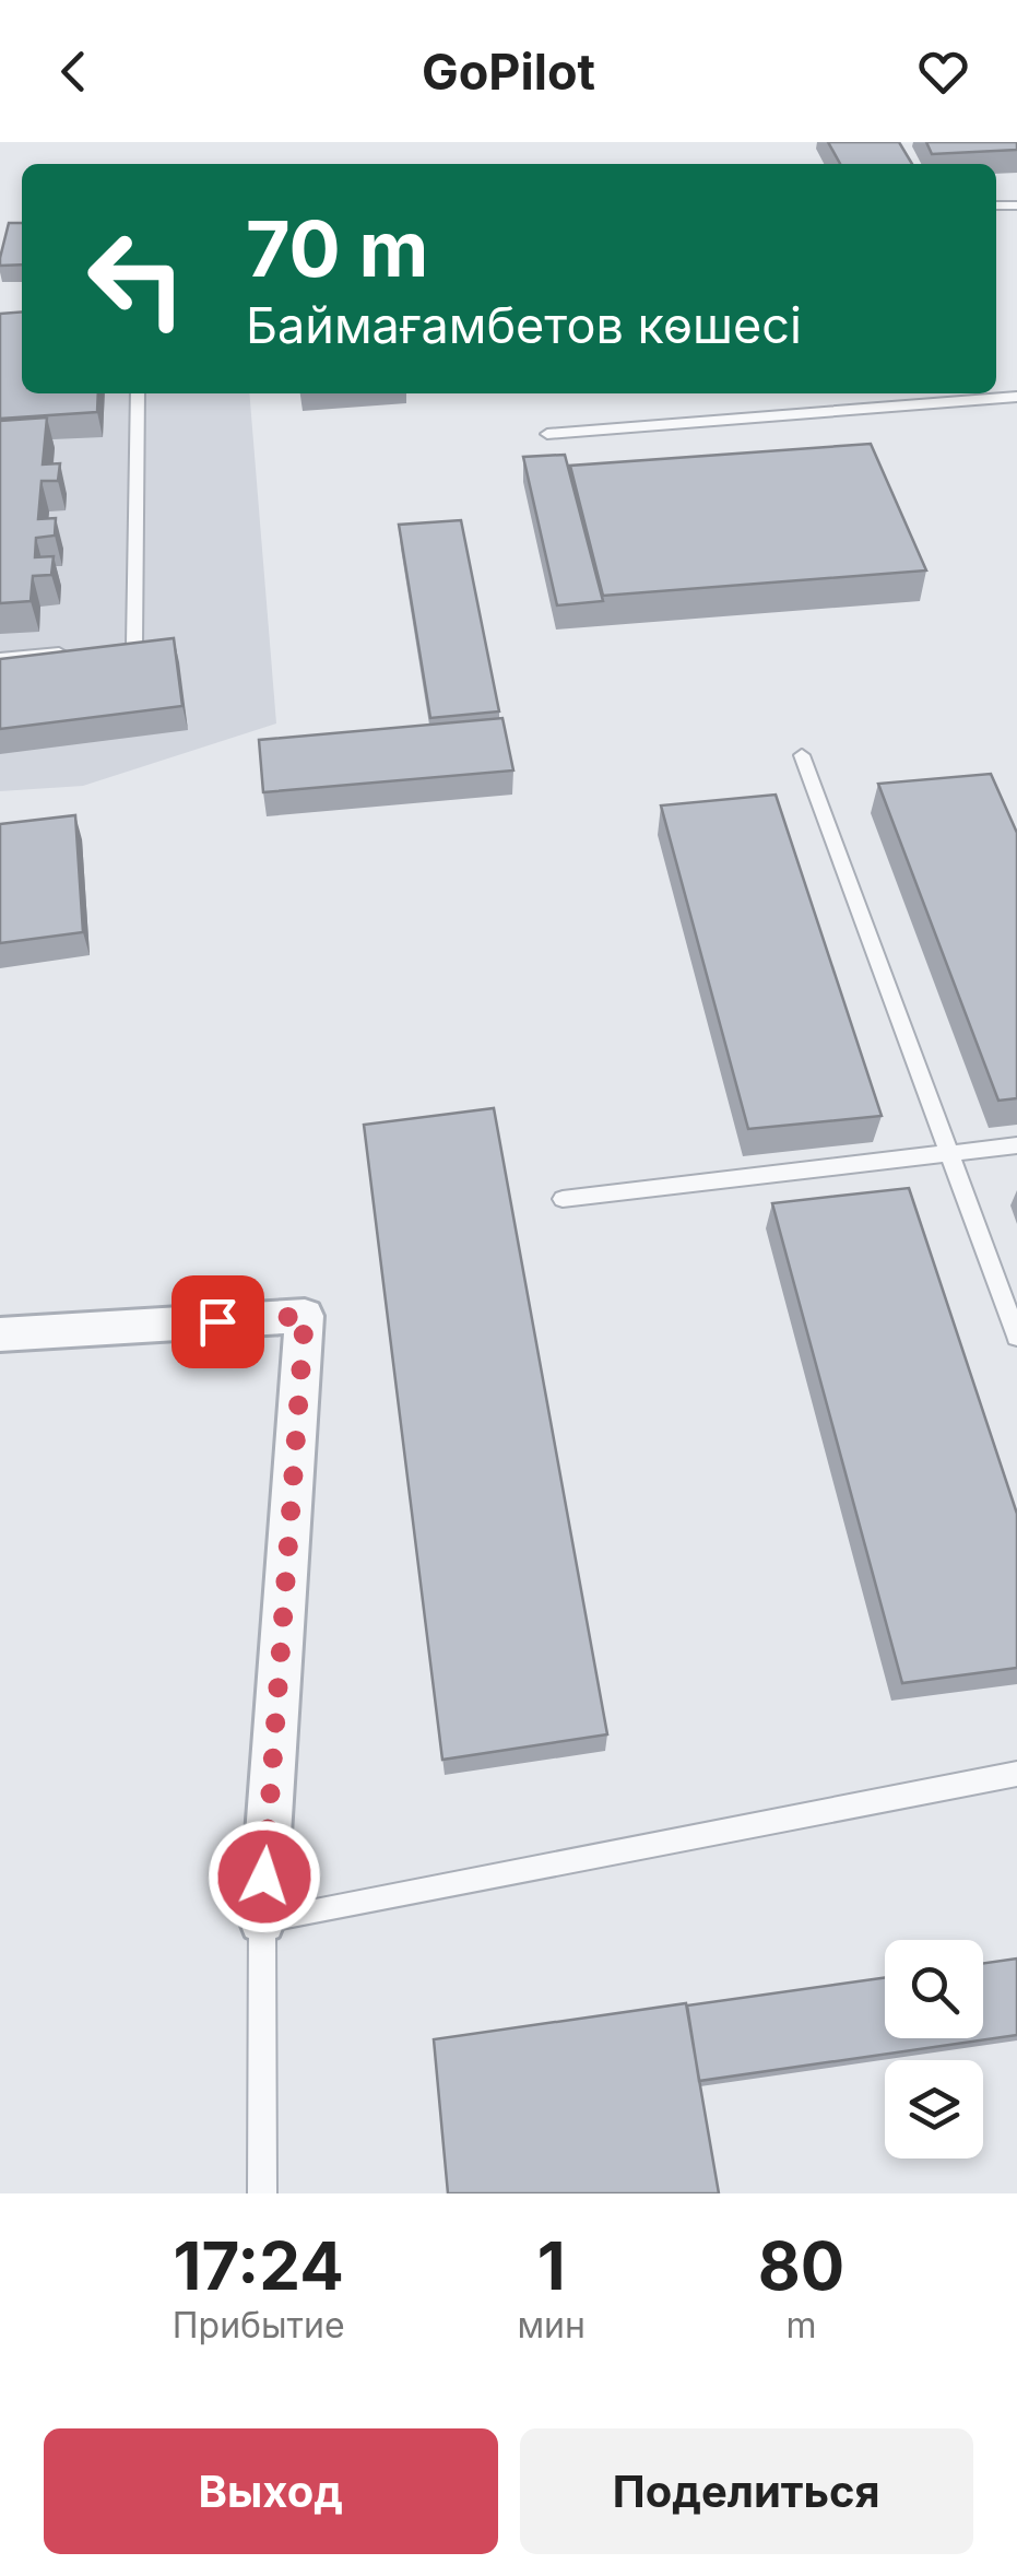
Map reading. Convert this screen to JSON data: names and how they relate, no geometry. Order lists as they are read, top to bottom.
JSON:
{
  "page": {
    "header": "GoPilot",
    "turn": ["70 m", "Баймағамбетов көшесі"],
    "eta": [
      "17:24",
      "Прибытие",
      "1",
      "мин",
      "80",
      "m"
    ],
    "buttons": ["Выход", "Поделиться"]
  }
}
